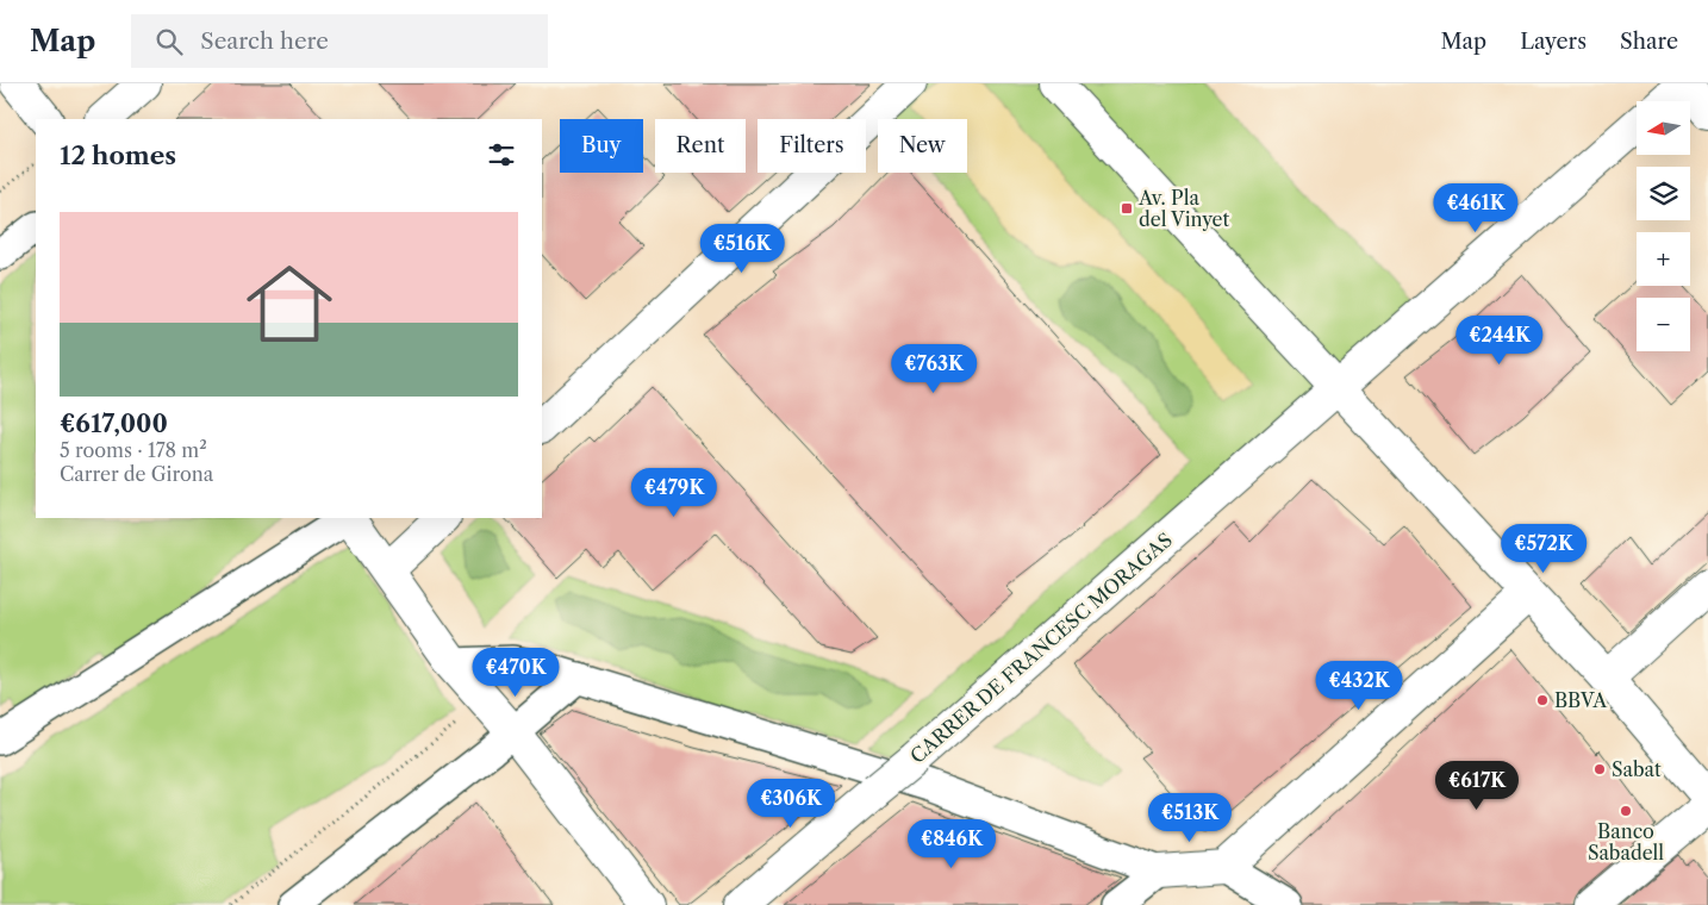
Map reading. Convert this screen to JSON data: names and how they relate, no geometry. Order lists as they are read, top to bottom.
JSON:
{
  "streets": {
    "street": ["CARRER DE FRANCESC MORAGAS"]
  },
  "places": {
    "transit": ["Av. Pla del Vinyet"],
    "other": ["BBVA", "Sabat", "Banco Sabadell"]
  },
  "north": "left",
  "page": {
    "header": "Map",
    "search": "Search here",
    "nav": ["Map", "Layers", "Share"],
    "map_buttons": ["+", "−"],
    "chip": [
      "Buy",
      "Rent",
      "Filters",
      "New"
    ],
    "heading": "12 homes",
    "price": [
      "€461K",
      "€516K",
      "€244K",
      "€763K",
      "€479K",
      "€572K",
      "€470K",
      "€432K",
      "€617K",
      "€306K",
      "€513K",
      "€846K"
    ],
    "list": [
      {
        "name": "€617,000",
        "note": "5 rooms · 178 m² · Carrer de Girona"
      }
    ]
  }
}
